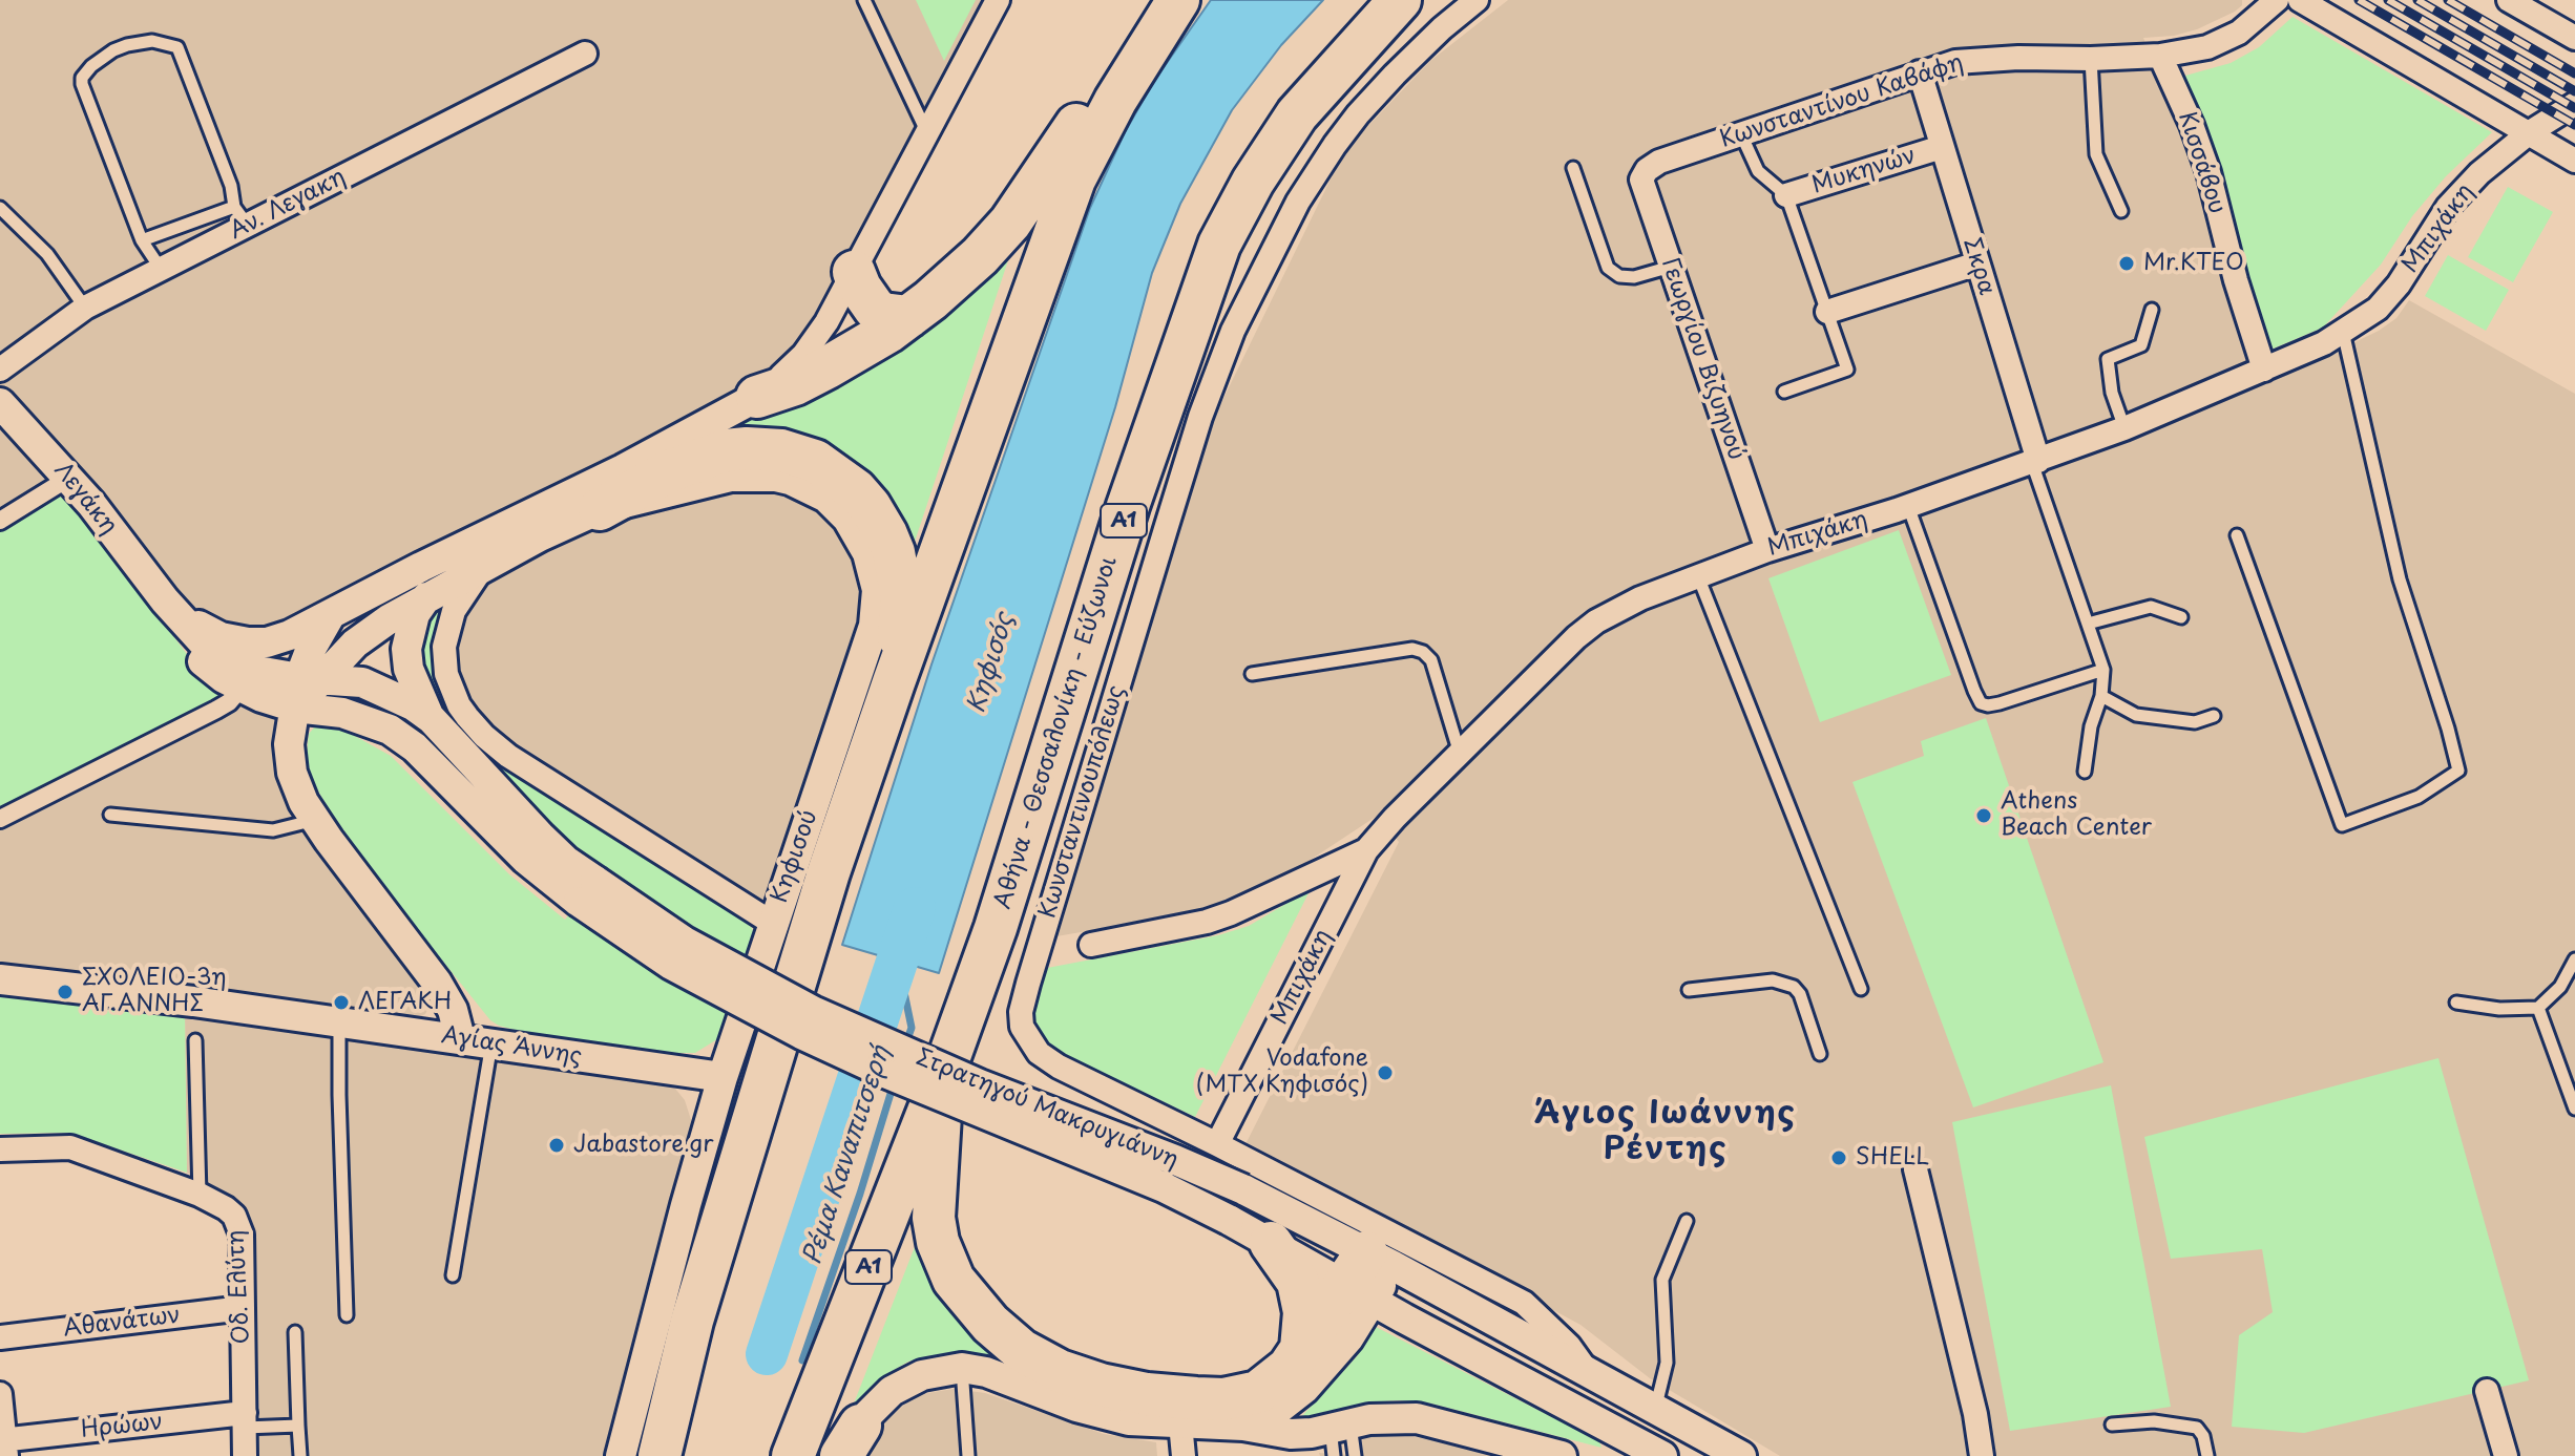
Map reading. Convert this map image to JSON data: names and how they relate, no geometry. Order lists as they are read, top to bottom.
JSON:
{
  "streets": {
    "highway": ["Α1", "Αθήνα - Θεσσαλονίκη - Εύζωνοι"],
    "street": [
      "Κωνσταντίνου Καβάφη",
      "Κισσάβου",
      "Μυκηνών",
      "Αν. Λεγακη",
      "Μπιχάκη",
      "Σκρα",
      "Γεωργίου Βιζυηνού",
      "Λεγάκη",
      "Κωνσταντινουπόλεως",
      "Κηφισού",
      "Αγίας Άννης",
      "Στρατηγού Μακρυγιάννη",
      "Οδ. Ελύτη",
      "Αθανάτων",
      "Ηρώων"
    ]
  },
  "crossings": [
    ["Κωνσταντίνου Καβάφη", "Κισσάβου"],
    ["Κωνσταντίνου Καβάφη", "Σκρα"],
    ["Κωνσταντίνου Καβάφη", "Γεωργίου Βιζυηνού"],
    ["Κισσάβου", "Μπιχάκη"],
    ["Μυκηνών", "Σκρα"],
    ["Μπιχάκη", "Σκρα"],
    ["Μπιχάκη", "Γεωργίου Βιζυηνού"],
    ["Μπιχάκη", "Κωνσταντινουπόλεως"],
    ["Λεγάκη", "Στρατηγού Μακρυγιάννη"],
    ["Κωνσταντινουπόλεως", "Στρατηγού Μακρυγιάννη"],
    ["Κηφισού", "Αγίας Άννης"],
    ["Κηφισού", "Στρατηγού Μακρυγιάννη"],
    ["Οδ. Ελύτη", "Αθανάτων"],
    ["Οδ. Ελύτη", "Ηρώων"]
  ],
  "districts": ["Άγιος Ιωάννης Ρέντης"],
  "water": ["Κηφισός", "Ρέμα Καναπιτσερή"],
  "places": [
    "Mr.KTEO",
    "Athens Beach Center",
    "ΣΧΟΛΕΙΟ-3η ΑΓ.ΑΝΝΗΣ",
    "ΛΕΓΑΚΗ",
    "Vodafone (MTX Κηφισός)",
    "Jabastore.gr",
    "SHELL"
  ]
}
